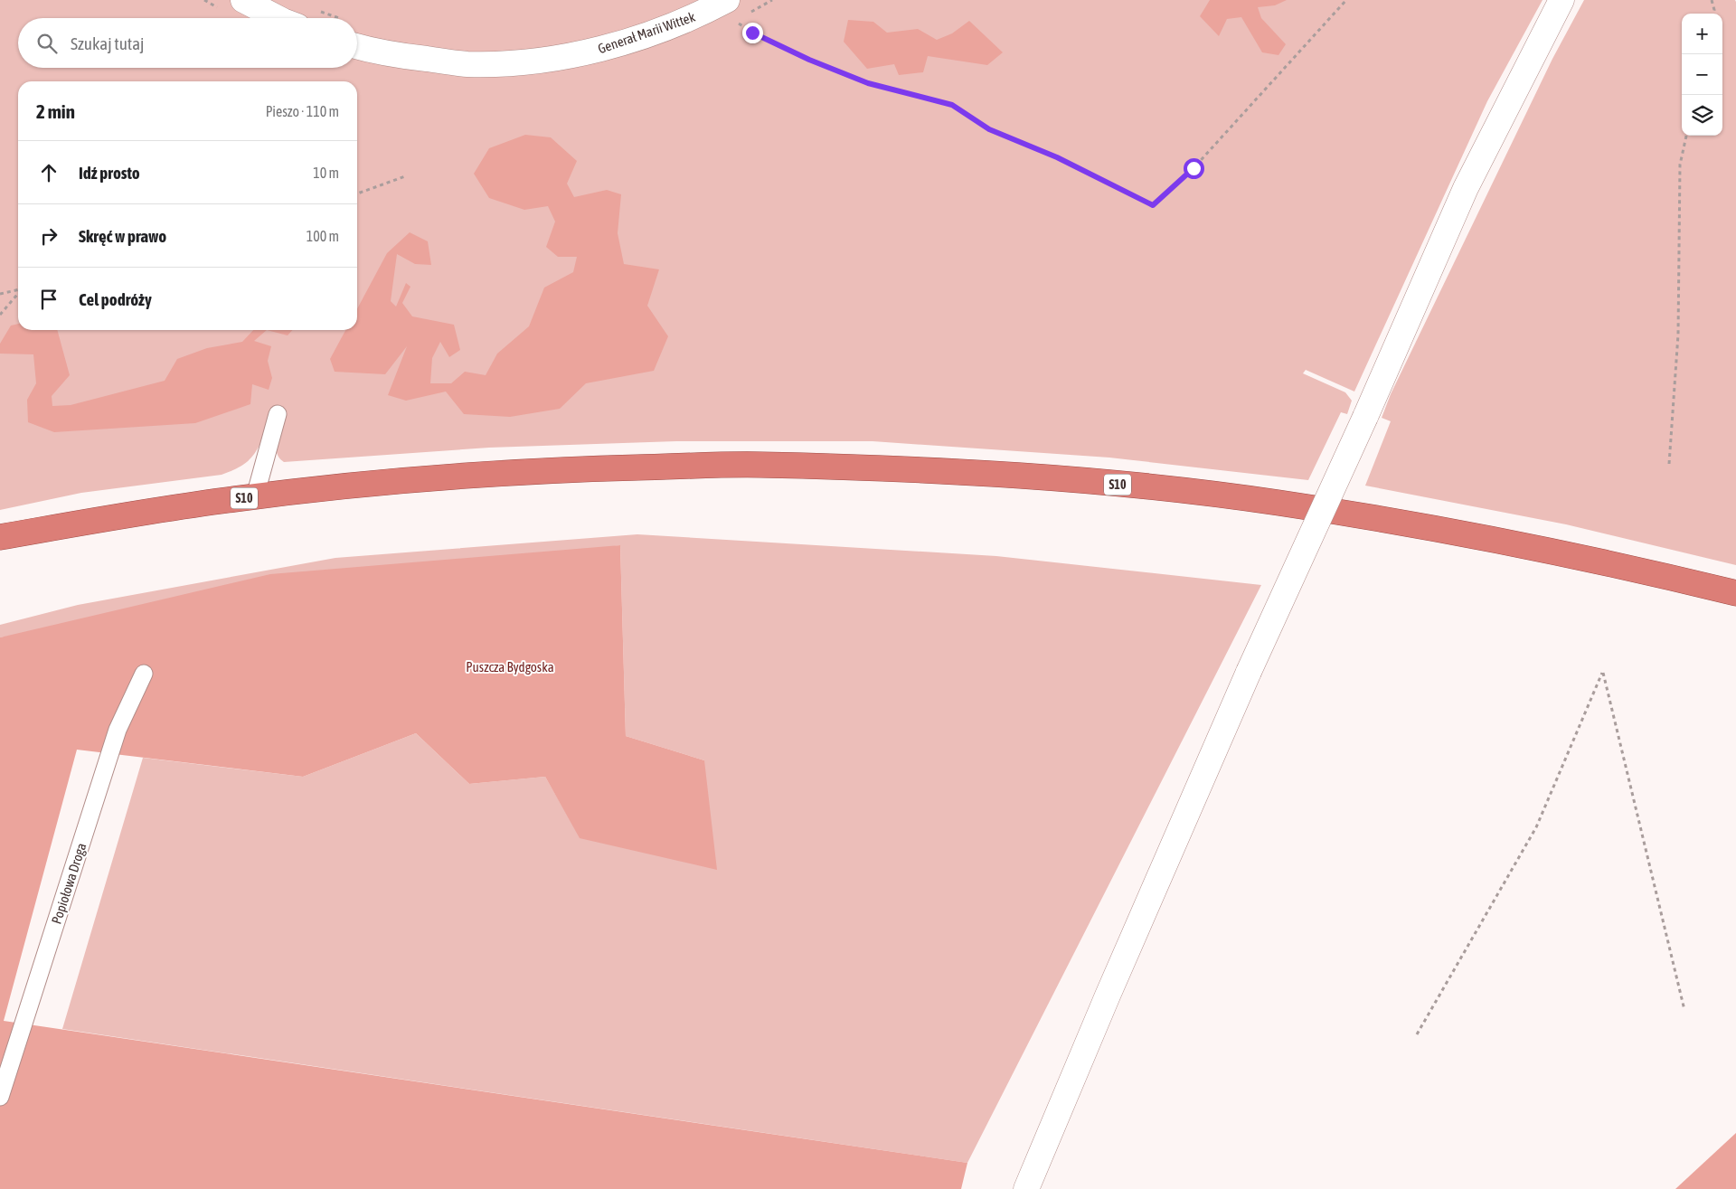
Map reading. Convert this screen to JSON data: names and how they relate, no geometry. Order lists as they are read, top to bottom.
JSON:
{
  "streets": {
    "highway": ["S10"],
    "street": ["Generał Marii Wittek"],
    "lane": ["Popiołowa Droga"]
  },
  "parks": ["Puszcza Bydgoska"],
  "page": {
    "map_buttons": ["+", "−"],
    "search": "Szukaj tutaj",
    "heading": ["2 min", "Pieszo · 110 m"],
    "list": [
      ["Idź prosto", "10 m"],
      ["Skręć w prawo", "100 m"],
      "Cel podróży"
    ]
  }
}
